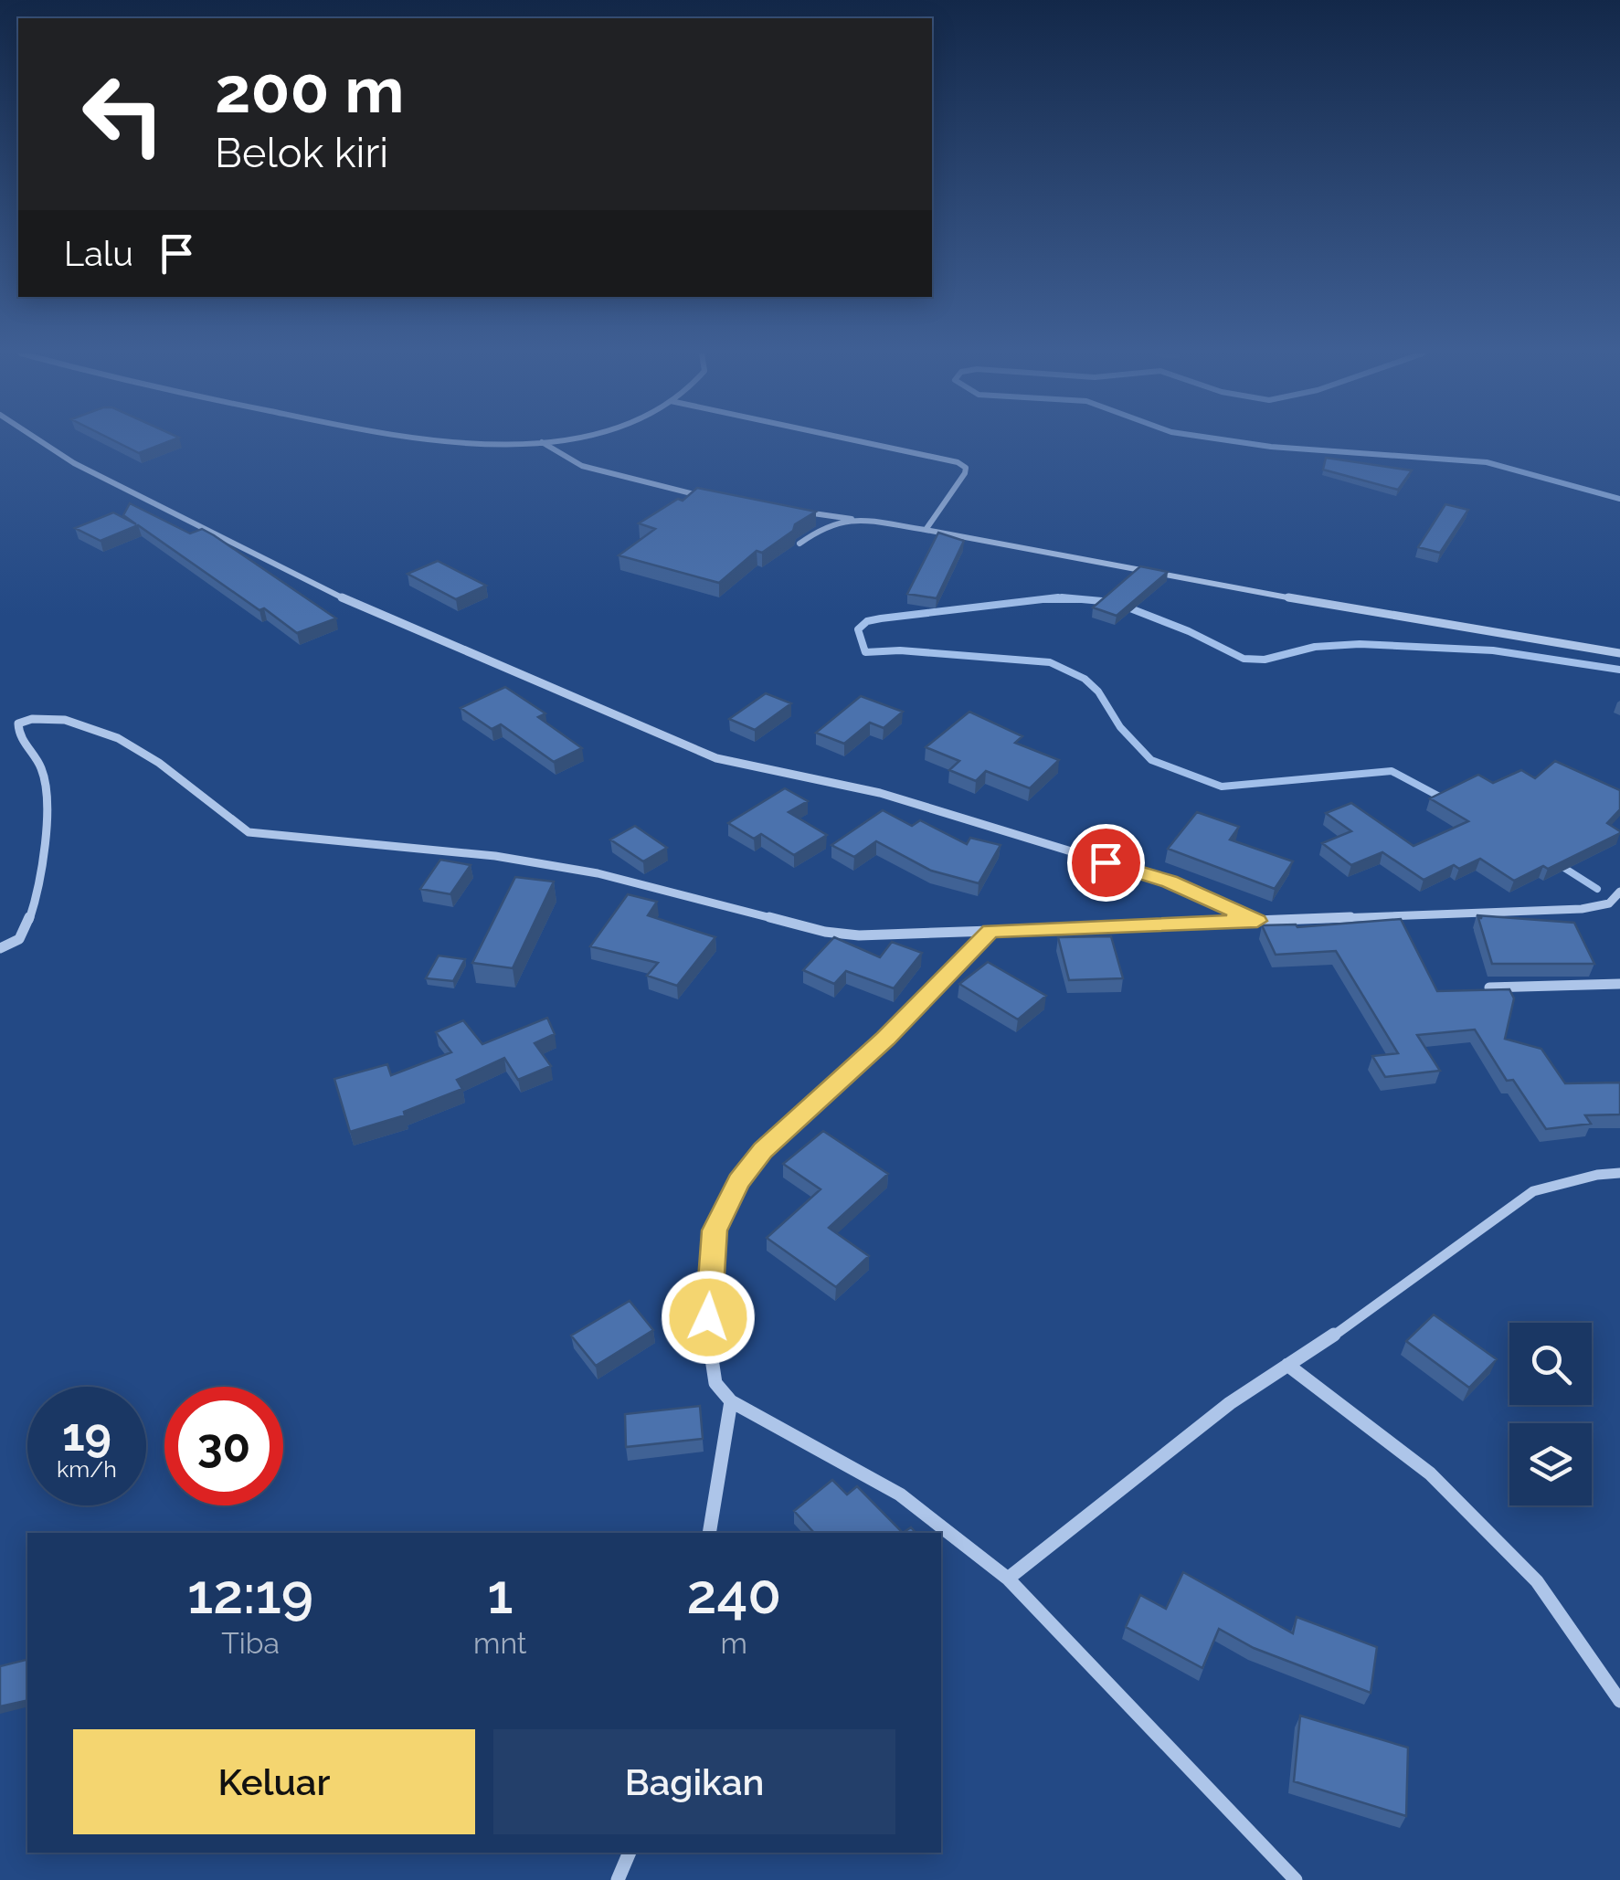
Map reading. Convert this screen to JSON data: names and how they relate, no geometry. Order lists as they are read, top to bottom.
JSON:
{
  "page": {
    "turn": ["200 m", "Belok kiri"],
    "then": "Lalu",
    "speed": "19 km/h",
    "limit": "30",
    "eta": [
      "12:19",
      "Tiba",
      "1",
      "mnt",
      "240",
      "m"
    ],
    "buttons": ["Keluar", "Bagikan"]
  }
}
